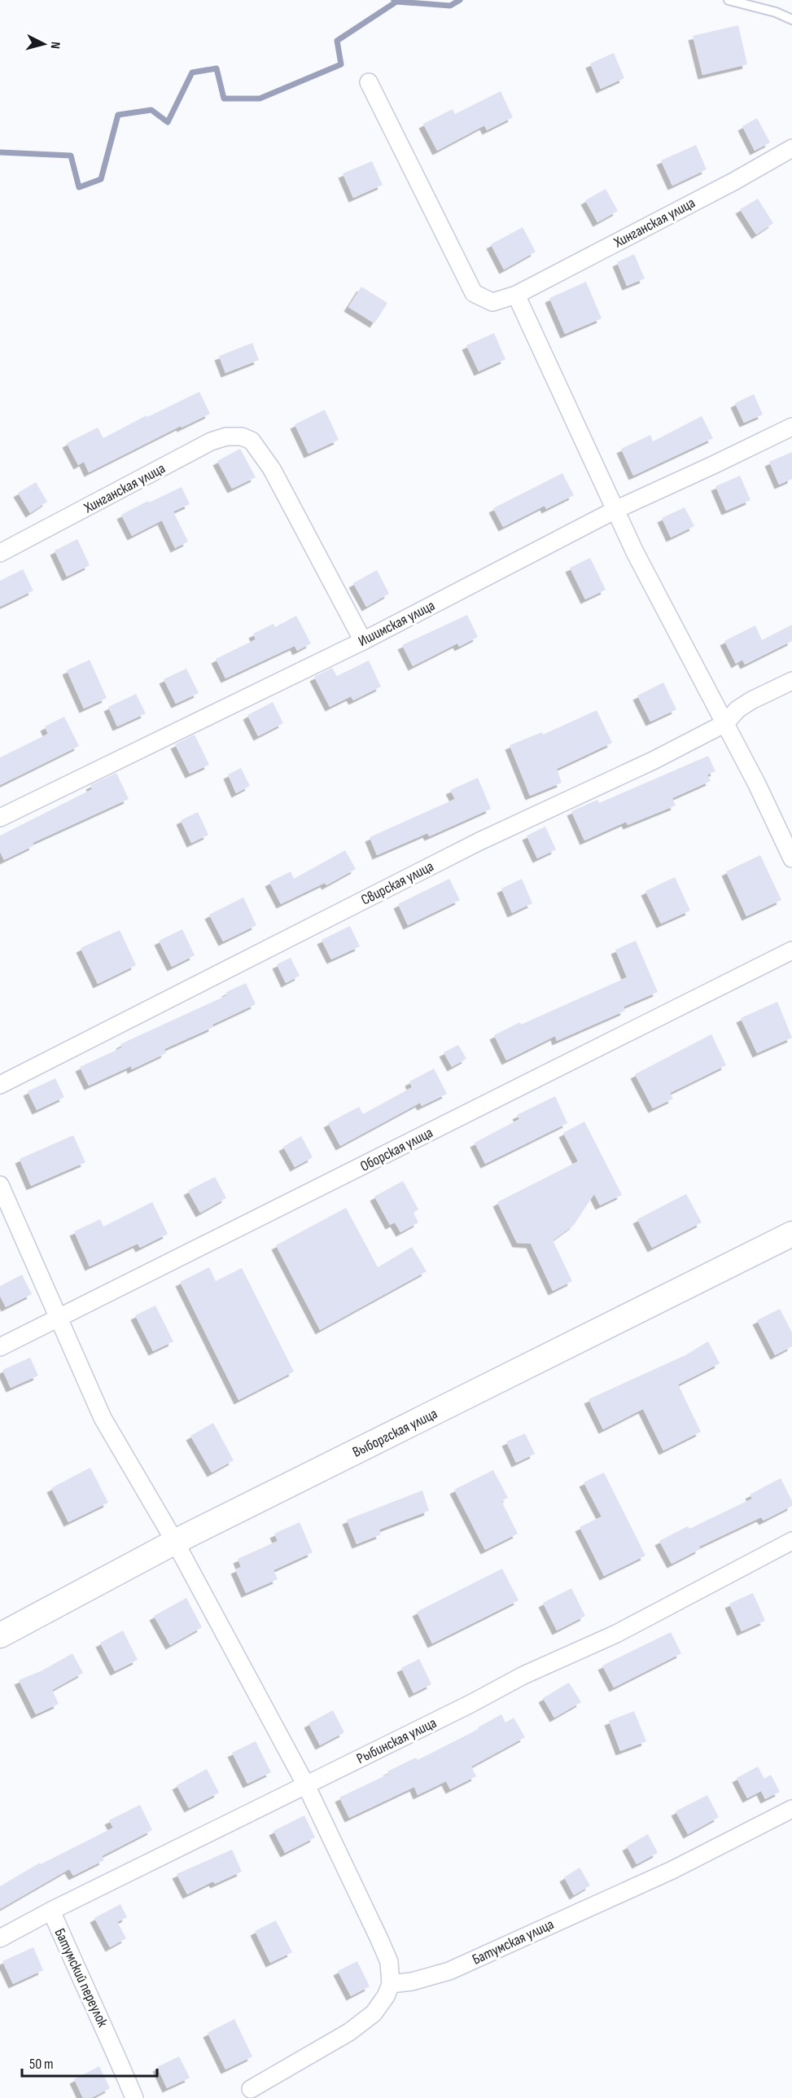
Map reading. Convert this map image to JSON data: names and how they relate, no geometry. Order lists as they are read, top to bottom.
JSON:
{
  "streets": {
    "street": [
      "Хинганская улица",
      "Ишимская улица",
      "Свирская улица",
      "Оборская улица",
      "Выборгская улица",
      "Рыбинская улица",
      "Батумская улица",
      "Батумский переулок"
    ]
  },
  "crossings": [
    ["Хинганская улица", "Ишимская улица"],
    ["Рыбинская улица", "Батумский переулок"]
  ],
  "scale_bar": "50 m",
  "north": "right"
}
